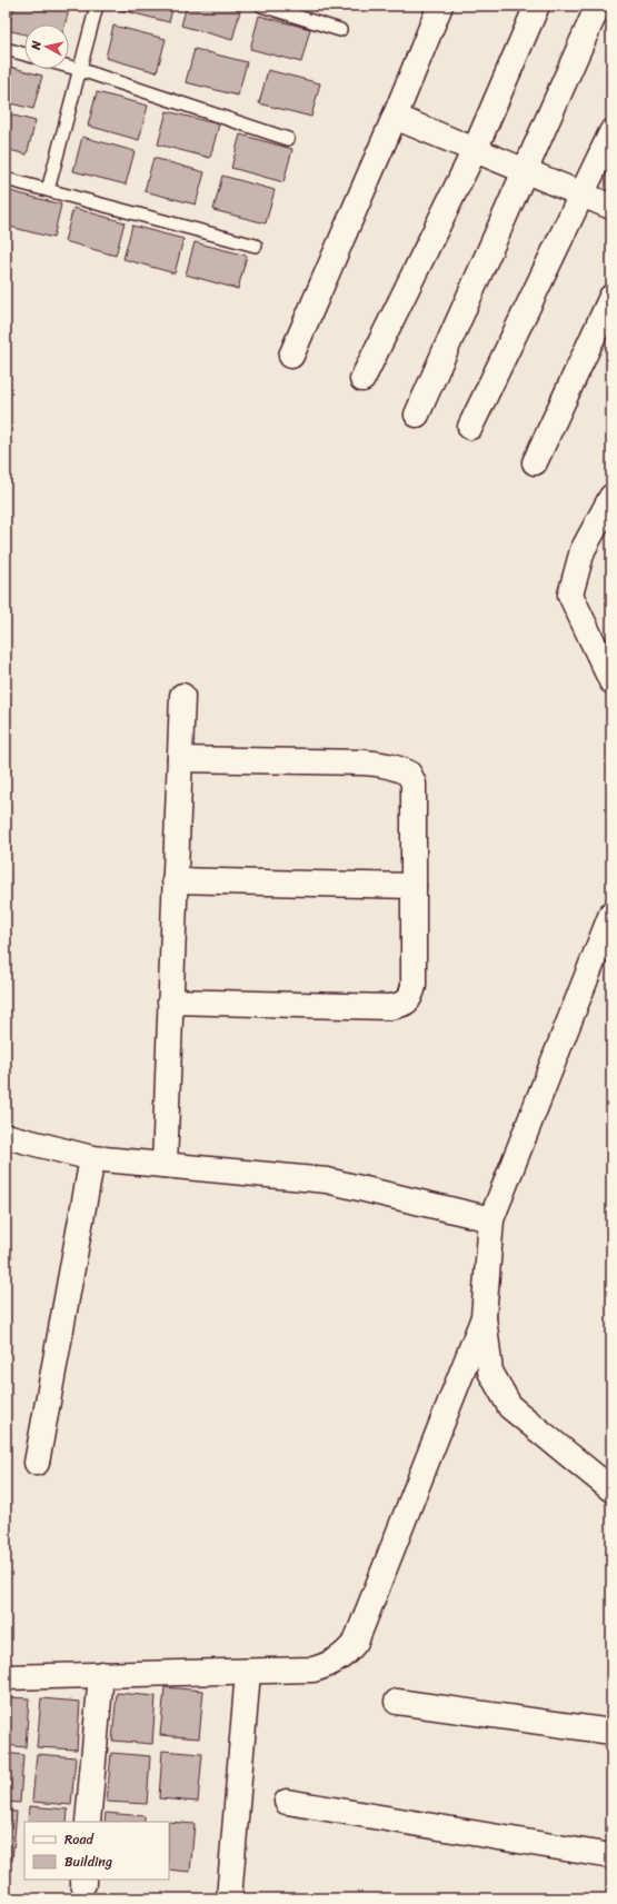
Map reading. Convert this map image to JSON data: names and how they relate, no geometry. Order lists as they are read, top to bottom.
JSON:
{
  "legend": ["Road", "Building"],
  "north": "left"
}
